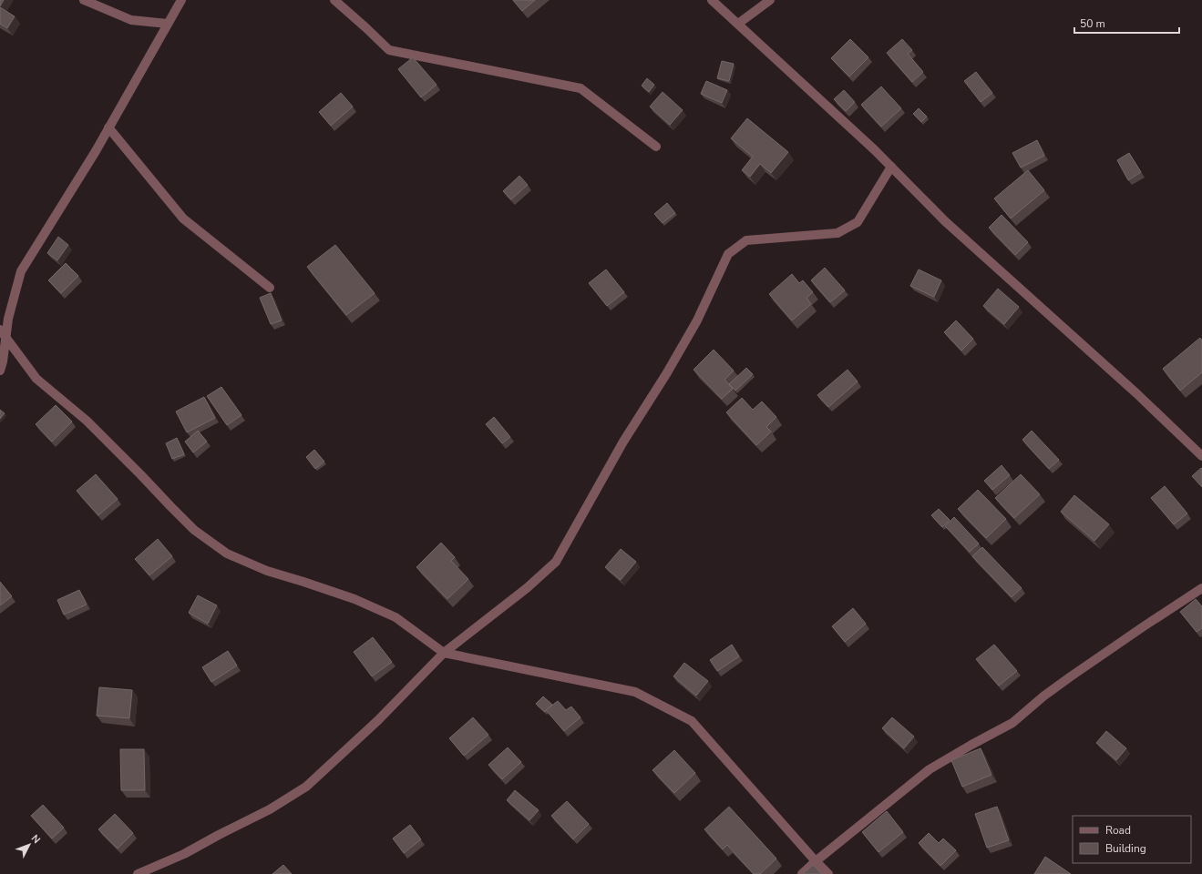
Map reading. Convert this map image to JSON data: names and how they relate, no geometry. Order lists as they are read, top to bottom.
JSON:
{
  "legend": ["Road", "Building"],
  "scale_bar": "50 m",
  "north": "top right"
}
